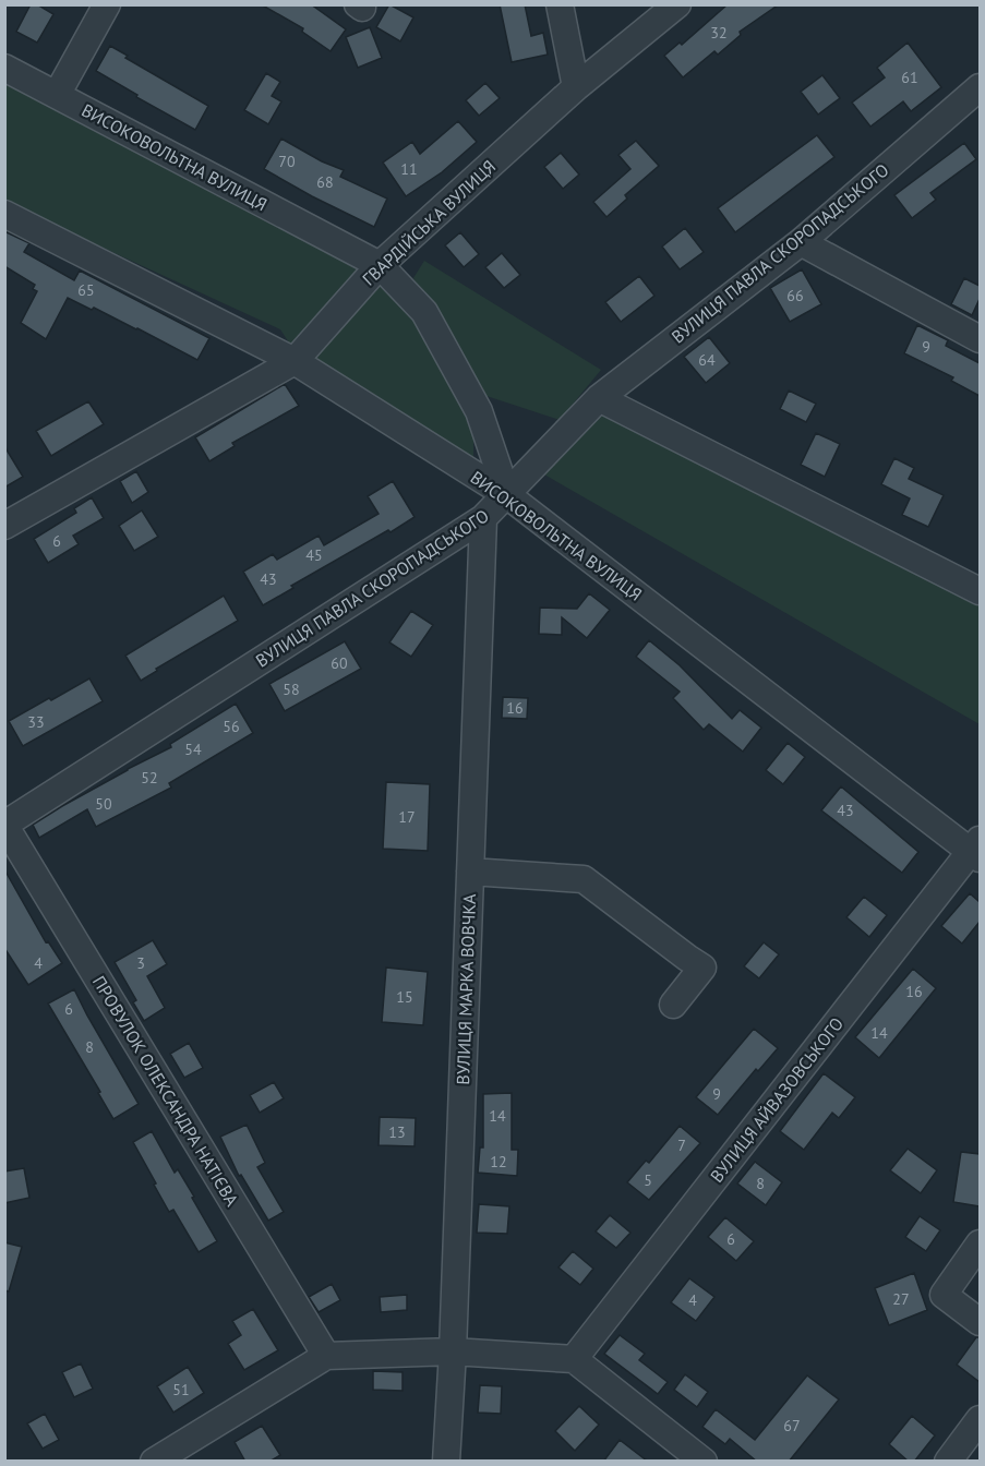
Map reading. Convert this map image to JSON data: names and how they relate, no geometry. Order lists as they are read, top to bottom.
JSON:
{
  "streets": {
    "street": [
      "ВИСОКОВОЛЬТНА ВУЛИЦЯ",
      "ГВАРДІЙСЬКА ВУЛИЦЯ",
      "ВУЛИЦЯ ПАВЛА СКОРОПАДСЬКОГО",
      "ВУЛИЦЯ МАРКА ВОВЧКА",
      "ПРОВУЛОК ОЛЕКСАНДРА НАТІЄВА",
      "ВУЛИЦЯ АЙВАЗОВСЬКОГО"
    ]
  },
  "crossings": [
    ["ВИСОКОВОЛЬТНА ВУЛИЦЯ", "ГВАРДІЙСЬКА ВУЛИЦЯ"],
    ["ВИСОКОВОЛЬТНА ВУЛИЦЯ", "ВУЛИЦЯ ПАВЛА СКОРОПАДСЬКОГО"],
    ["ВИСОКОВОЛЬТНА ВУЛИЦЯ", "ВУЛИЦЯ АЙВАЗОВСЬКОГО"],
    ["ВУЛИЦЯ ПАВЛА СКОРОПАДСЬКОГО", "ВУЛИЦЯ МАРКА ВОВЧКА"],
    ["ВУЛИЦЯ ПАВЛА СКОРОПАДСЬКОГО", "ПРОВУЛОК ОЛЕКСАНДРА НАТІЄВА"]
  ],
  "house_numbers": [
    "32",
    "61",
    "70",
    "11",
    "68",
    "65",
    "66",
    "9",
    "64",
    "6",
    "45",
    "43",
    "60",
    "58",
    "16",
    "33",
    "56",
    "54",
    "52",
    "50",
    "43",
    "17",
    "4",
    "3",
    "16",
    "15",
    "6",
    "14",
    "8",
    "9",
    "14",
    "13",
    "7",
    "12",
    "5",
    "8",
    "6",
    "27",
    "4",
    "51",
    "67"
  ]
}
